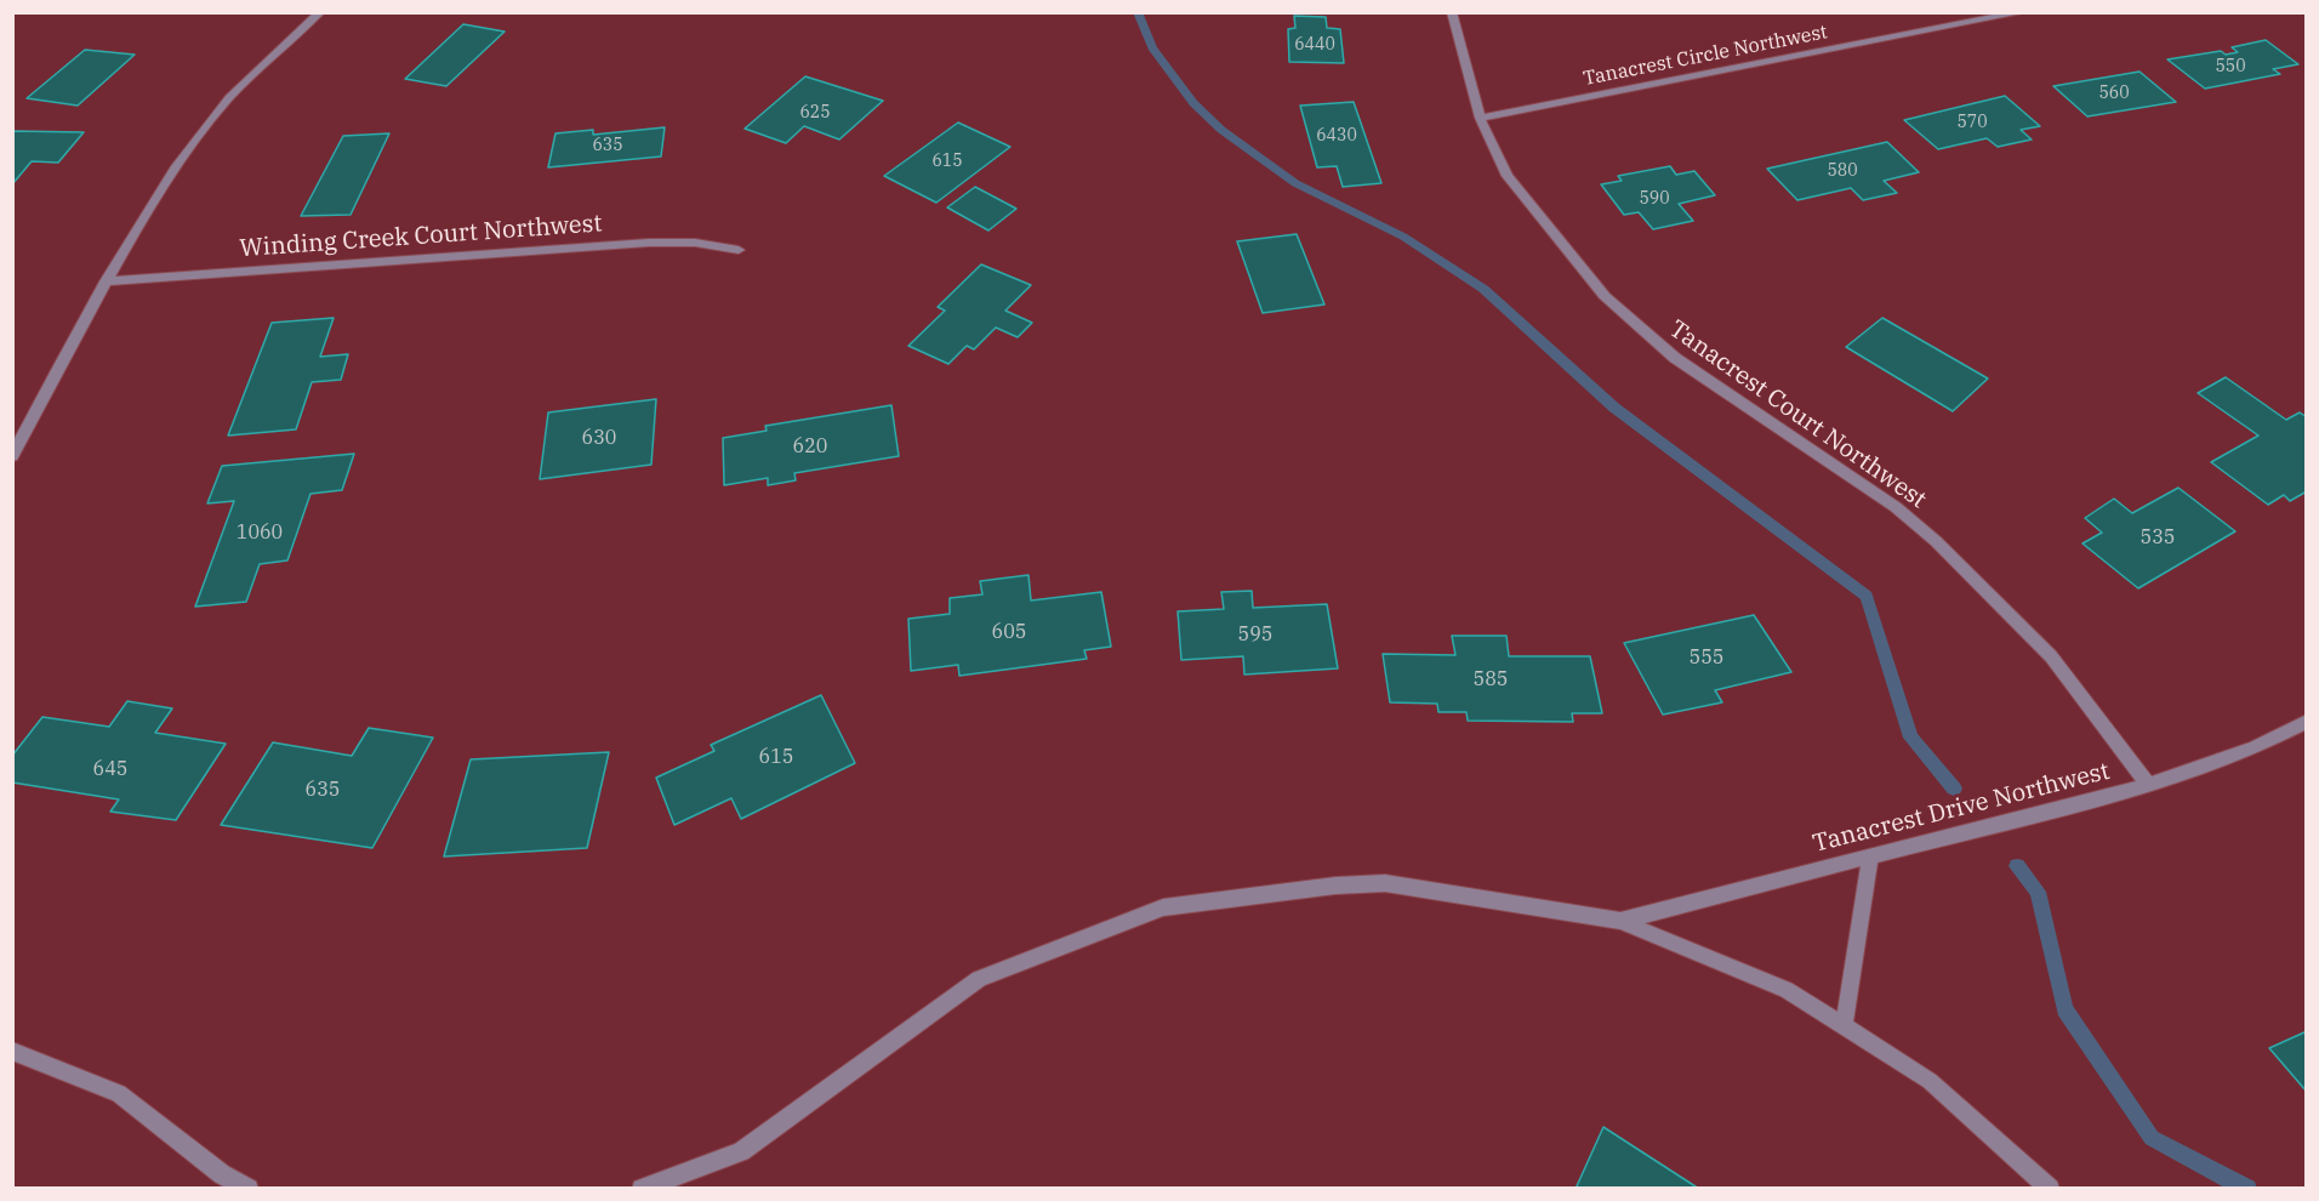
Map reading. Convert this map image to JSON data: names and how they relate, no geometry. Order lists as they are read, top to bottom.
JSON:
{
  "streets": {
    "street": [
      "Tanacrest Circle Northwest",
      "Winding Creek Court Northwest",
      "Tanacrest Court Northwest",
      "Tanacrest Drive Northwest"
    ]
  },
  "crossings": [
    ["Tanacrest Circle Northwest", "Tanacrest Court Northwest"],
    ["Tanacrest Court Northwest", "Tanacrest Drive Northwest"]
  ],
  "house_numbers": [
    "6440",
    "550",
    "560",
    "625",
    "570",
    "6430",
    "635",
    "615",
    "580",
    "590",
    "630",
    "620",
    "1060",
    "535",
    "605",
    "595",
    "555",
    "585",
    "615",
    "645",
    "635"
  ]
}
